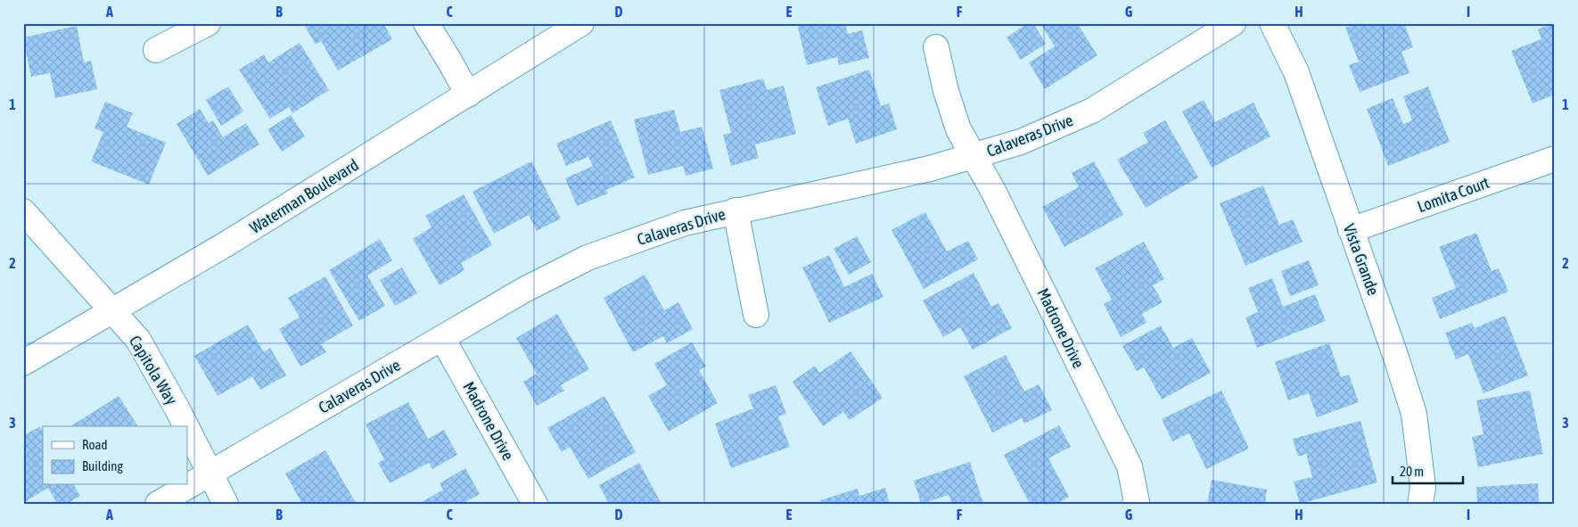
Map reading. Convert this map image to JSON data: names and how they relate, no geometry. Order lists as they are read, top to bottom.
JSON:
{
  "streets": {
    "street": [
      "Calaveras Drive",
      "Lomita Court",
      "Waterman Boulevard",
      "Vista Grande",
      "Madrone Drive",
      "Capitola Way"
    ]
  },
  "crossings": [
    ["Calaveras Drive", "Madrone Drive"],
    ["Calaveras Drive", "Capitola Way"],
    ["Lomita Court", "Vista Grande"],
    ["Waterman Boulevard", "Capitola Way"]
  ],
  "legend": ["Road", "Building"],
  "scale_bar": "20 m",
  "grid": {
    "columns": [
      "A",
      "B",
      "C",
      "D",
      "E",
      "F",
      "G",
      "H",
      "I"
    ],
    "rows": ["1", "2", "3"]
  }
}
